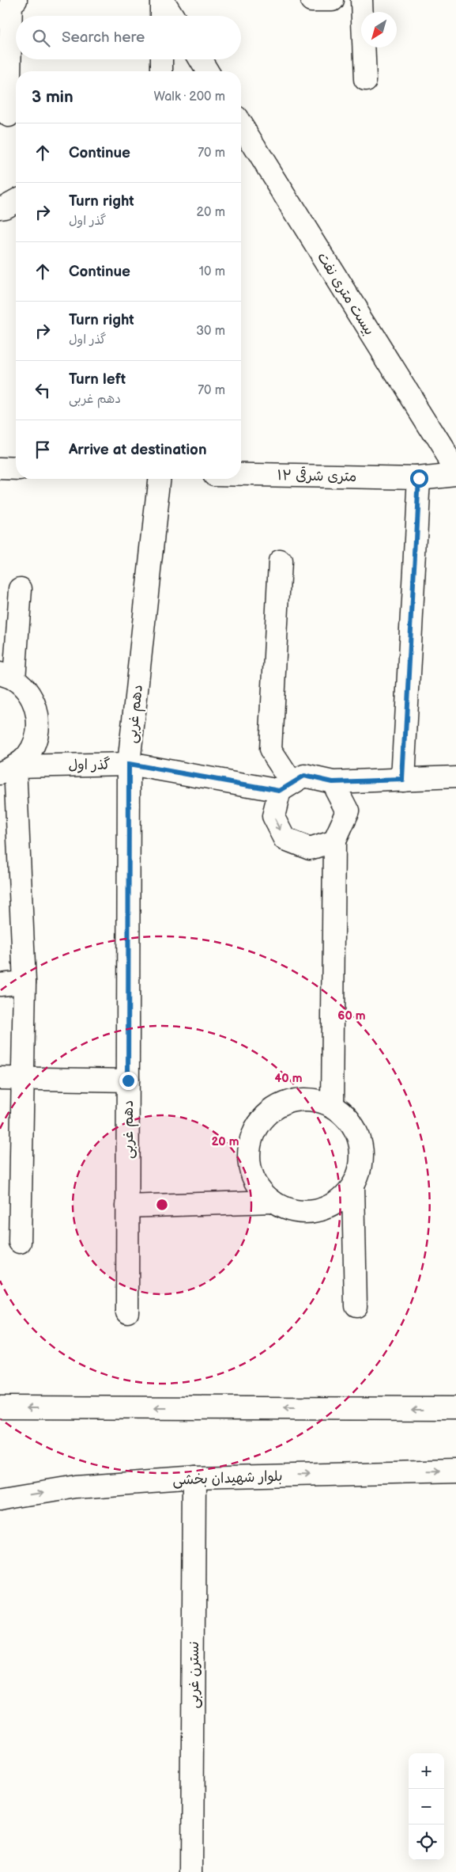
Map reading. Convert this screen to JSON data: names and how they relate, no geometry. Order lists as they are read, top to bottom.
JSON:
{
  "streets": {
    "street": [
      "بیست متری نفت",
      "۱۲ متری شرقی",
      "دهم غربی",
      "گذر اول",
      "بلوار شهیدان بخشی",
      "نسترن غربی"
    ]
  },
  "crossings": [
    ["دهم غربی", "گذر اول"],
    ["بلوار شهیدان بخشی", "نسترن غربی"]
  ],
  "north": "bottom left",
  "page": {
    "search": "Search here",
    "heading": ["3 min", "Walk · 200 m"],
    "list": [
      ["Continue", "70 m"],
      ["Turn right", "گذر اول", "20 m"],
      ["Continue", "10 m"],
      ["Turn right", "گذر اول", "30 m"],
      ["Turn left", "دهم غربی", "70 m"],
      "Arrive at destination"
    ],
    "map_buttons": ["+", "−"]
  },
  "rings": ["60 m", "40 m", "20 m"]
}
